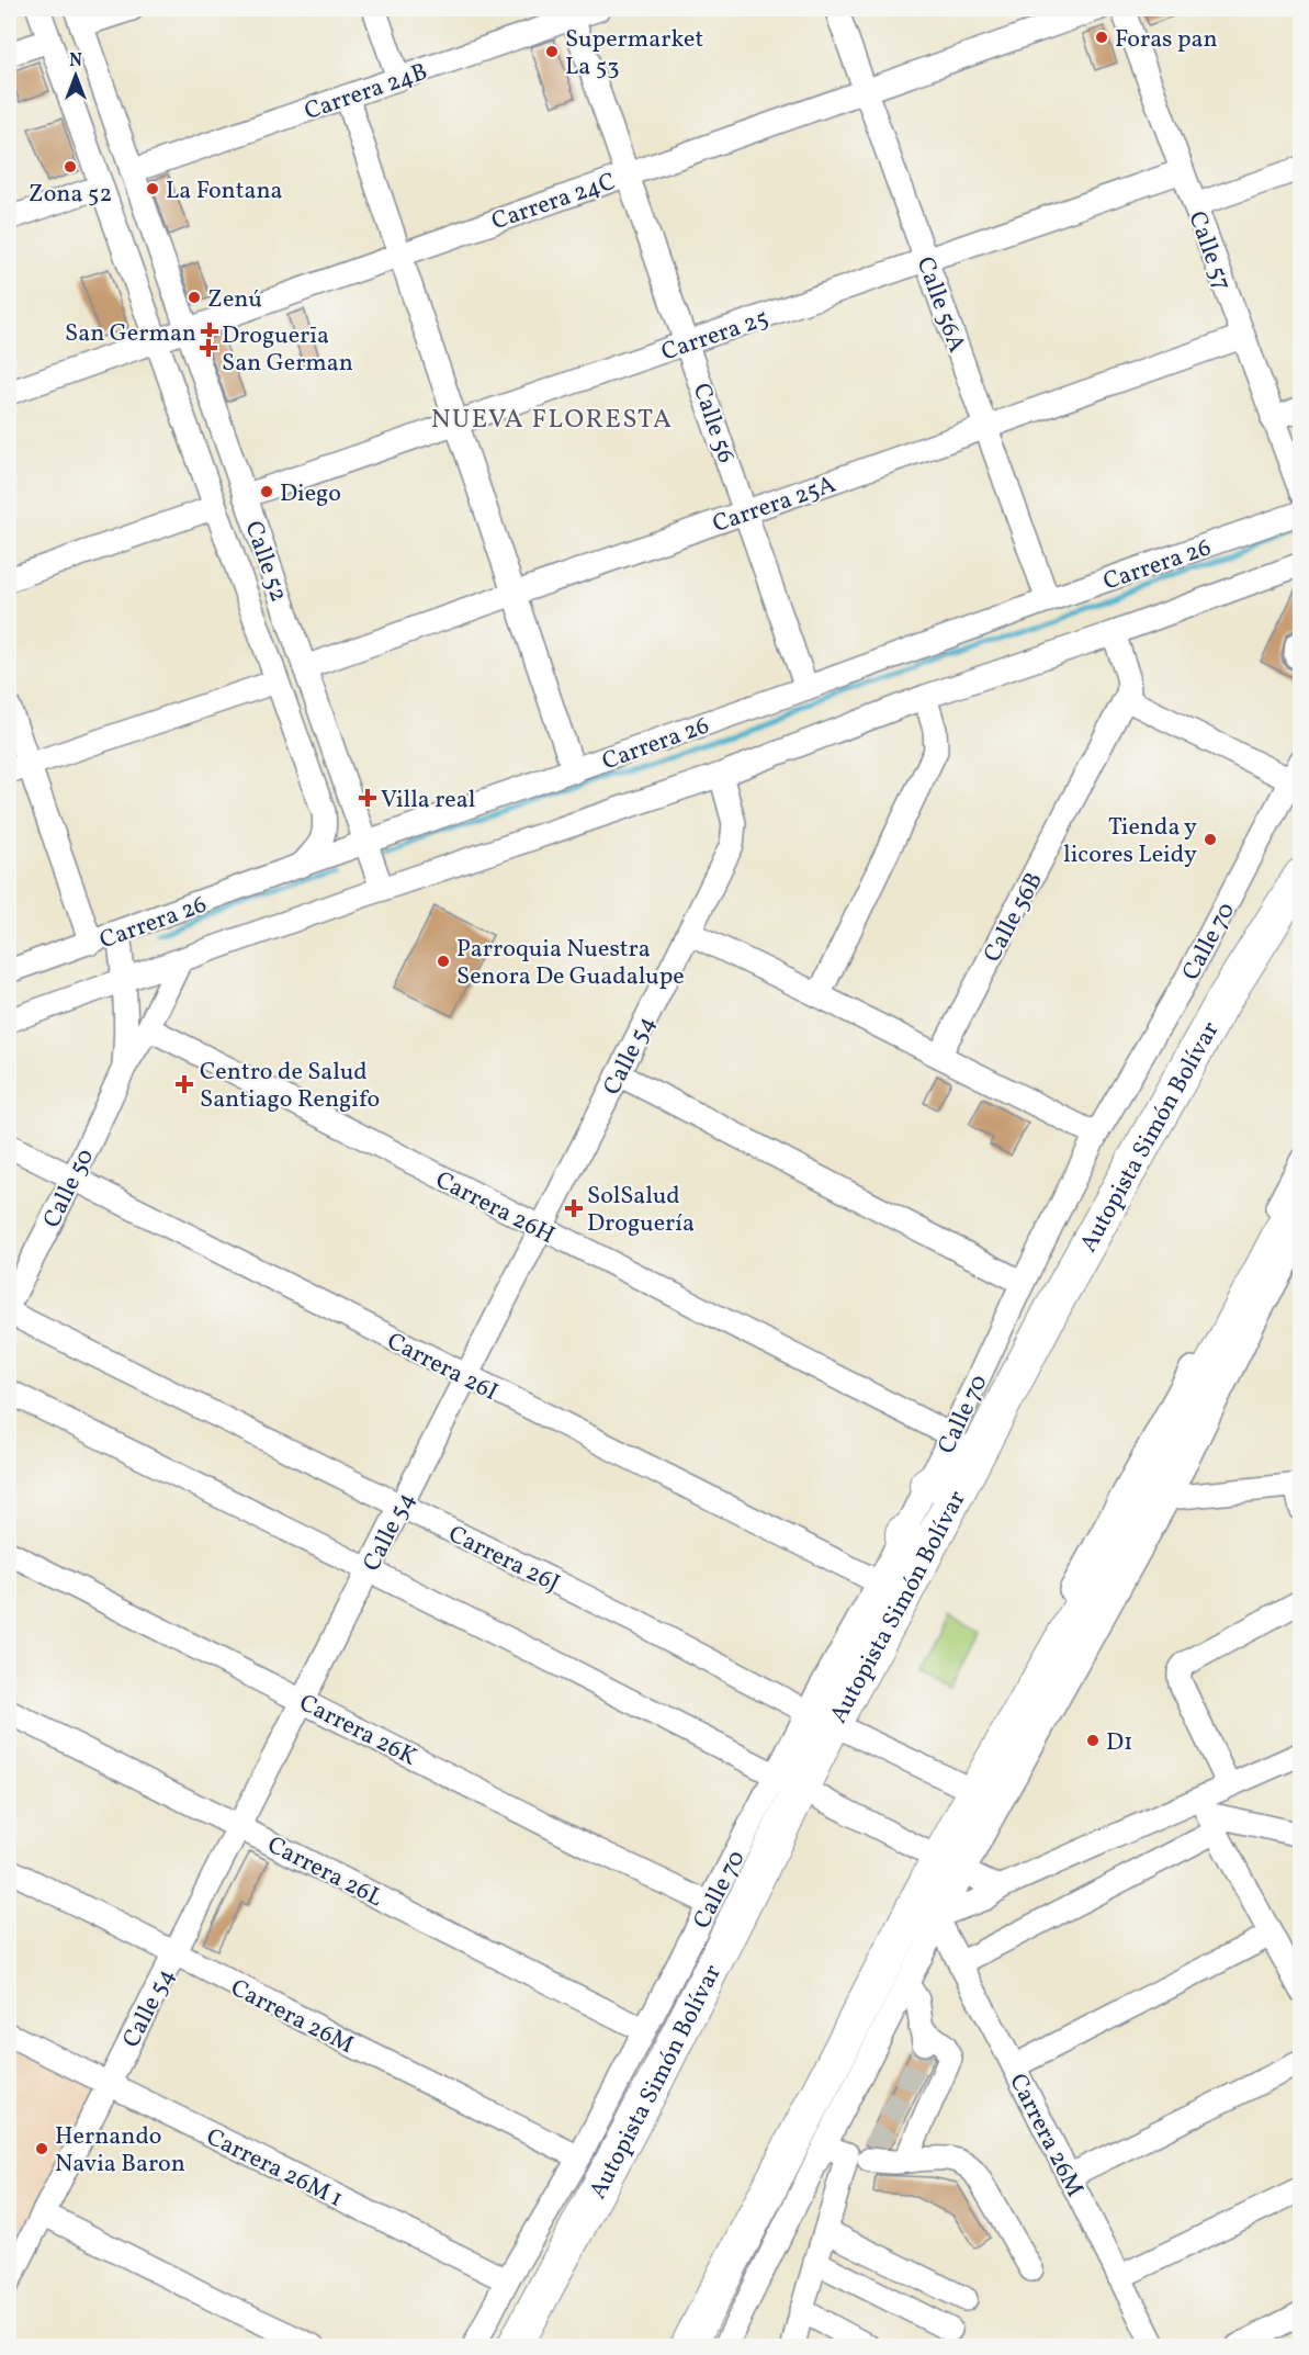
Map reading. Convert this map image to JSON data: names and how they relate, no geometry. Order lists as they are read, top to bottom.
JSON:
{
  "streets": {
    "highway": ["Autopista Simón Bolívar"],
    "street": [
      "Carrera 24B",
      "Carrera 24C",
      "Calle 57",
      "Calle 56A",
      "Carrera 25",
      "Calle 56",
      "Carrera 25A",
      "Calle 52",
      "Carrera 26",
      "Calle 56B",
      "Calle 70",
      "Calle 54",
      "Calle 50",
      "Carrera 26H",
      "Carrera 26I",
      "Carrera 26J",
      "Carrera 26K",
      "Carrera 26L",
      "Carrera 26M",
      "Carrera 26M 1"
    ]
  },
  "crossings": [
    ["Carrera 24B", "Calle 56"],
    ["Carrera 24B", "Calle 52"],
    ["Carrera 24C", "Calle 56A"],
    ["Carrera 24C", "Calle 56"],
    ["Carrera 24C", "Calle 52"],
    ["Calle 57", "Carrera 25"],
    ["Calle 57", "Carrera 25A"],
    ["Calle 56A", "Carrera 25"],
    ["Calle 56A", "Carrera 25A"],
    ["Calle 56A", "Carrera 26"],
    ["Carrera 25", "Calle 56"],
    ["Carrera 25", "Calle 52"],
    ["Calle 56", "Carrera 25A"],
    ["Calle 56", "Carrera 26"],
    ["Carrera 25A", "Calle 52"],
    ["Calle 52", "Carrera 26"],
    ["Carrera 26", "Calle 56B"],
    ["Carrera 26", "Calle 54"],
    ["Carrera 26", "Calle 50"],
    ["Calle 70", "Autopista Simón Bolívar"],
    ["Calle 70", "Carrera 26H"],
    ["Calle 70", "Carrera 26K"],
    ["Calle 70", "Carrera 26L"],
    ["Calle 70", "Carrera 26M"],
    ["Calle 70", "Carrera 26M 1"],
    ["Calle 54", "Carrera 26H"],
    ["Calle 54", "Carrera 26I"],
    ["Calle 54", "Carrera 26J"],
    ["Calle 54", "Carrera 26K"],
    ["Calle 54", "Carrera 26L"],
    ["Calle 54", "Carrera 26M"],
    ["Calle 54", "Carrera 26M 1"],
    ["Autopista Simón Bolívar", "Carrera 26H"],
    ["Autopista Simón Bolívar", "Carrera 26I"],
    ["Autopista Simón Bolívar", "Carrera 26J"],
    ["Calle 50", "Carrera 26H"],
    ["Calle 50", "Carrera 26I"]
  ],
  "districts": ["NUEVA FLORESTA"],
  "places": {
    "other": [
      "Foras pan",
      "Supermarket La 53",
      "Zona 52",
      "La Fontana",
      "Zenú",
      "Diego",
      "Tienda y licores Leidy",
      "Parroquia Nuestra Senora De Guadalupe",
      "D1",
      "Hernando Navia Baron"
    ],
    "health": [
      "San German",
      "Droguerīa San German",
      "Villa real",
      "Centro de Salud Santiago Rengifo",
      "SolSalud Droguería"
    ]
  },
  "north": "top"
}
